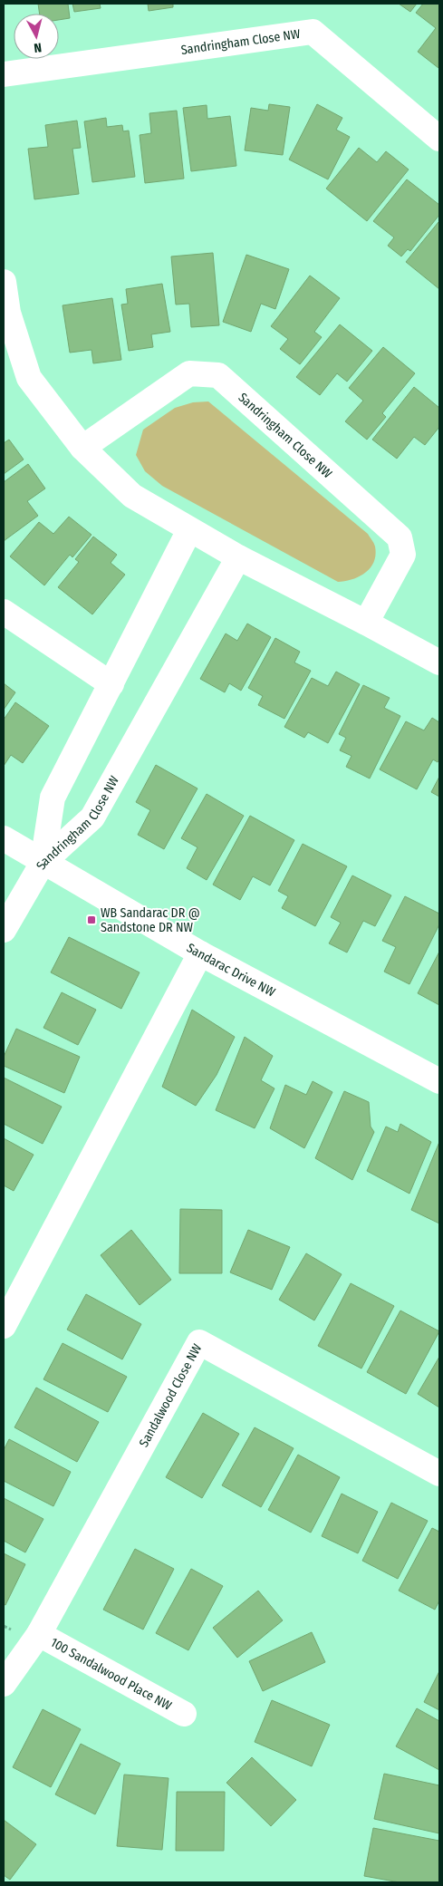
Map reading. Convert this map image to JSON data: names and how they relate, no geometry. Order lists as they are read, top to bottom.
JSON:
{
  "streets": {
    "street": [
      "Sandringham Close NW",
      "Sandarac Drive NW",
      "Sandalwood Close NW",
      "100 Sandalwood Place NW"
    ]
  },
  "crossings": [
    ["Sandringham Close NW", "Sandarac Drive NW"],
    ["Sandalwood Close NW", "100 Sandalwood Place NW"]
  ],
  "places": {
    "transit": ["WB Sandarac DR @ Sandstone DR NW"]
  },
  "north": "bottom"
}
